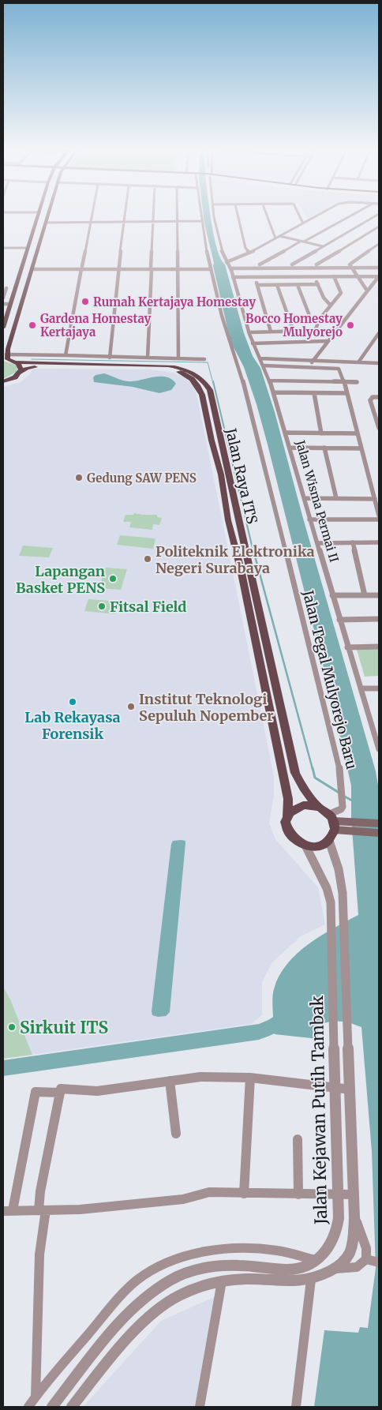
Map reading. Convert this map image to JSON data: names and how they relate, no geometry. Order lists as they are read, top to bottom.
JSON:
{
  "streets": {
    "main road": ["Jalan Raya ITS"],
    "street": ["Jalan Wisma Permai II", "Jalan Tegal Mulyorejo Baru", "Jalan Kejawan Putih Tambak"]
  },
  "crossings": [
    ["Jalan Raya ITS", "Jalan Tegal Mulyorejo Baru"],
    ["Jalan Raya ITS", "Jalan Kejawan Putih Tambak"],
    ["Jalan Tegal Mulyorejo Baru", "Jalan Kejawan Putih Tambak"]
  ],
  "places": [
    "Rumah Kertajaya Homestay",
    "Gardena Homestay Kertajaya",
    "Bocco Homestay Mulyorejo",
    "Gedung SAW PENS",
    "Politeknik Elektronika Negeri Surabaya",
    "Lapangan Basket PENS",
    "Fitsal Field",
    "Lab Rekayasa Forensik",
    "Institut Teknologi Sepuluh Nopember",
    "Sirkuit ITS"
  ]
}
